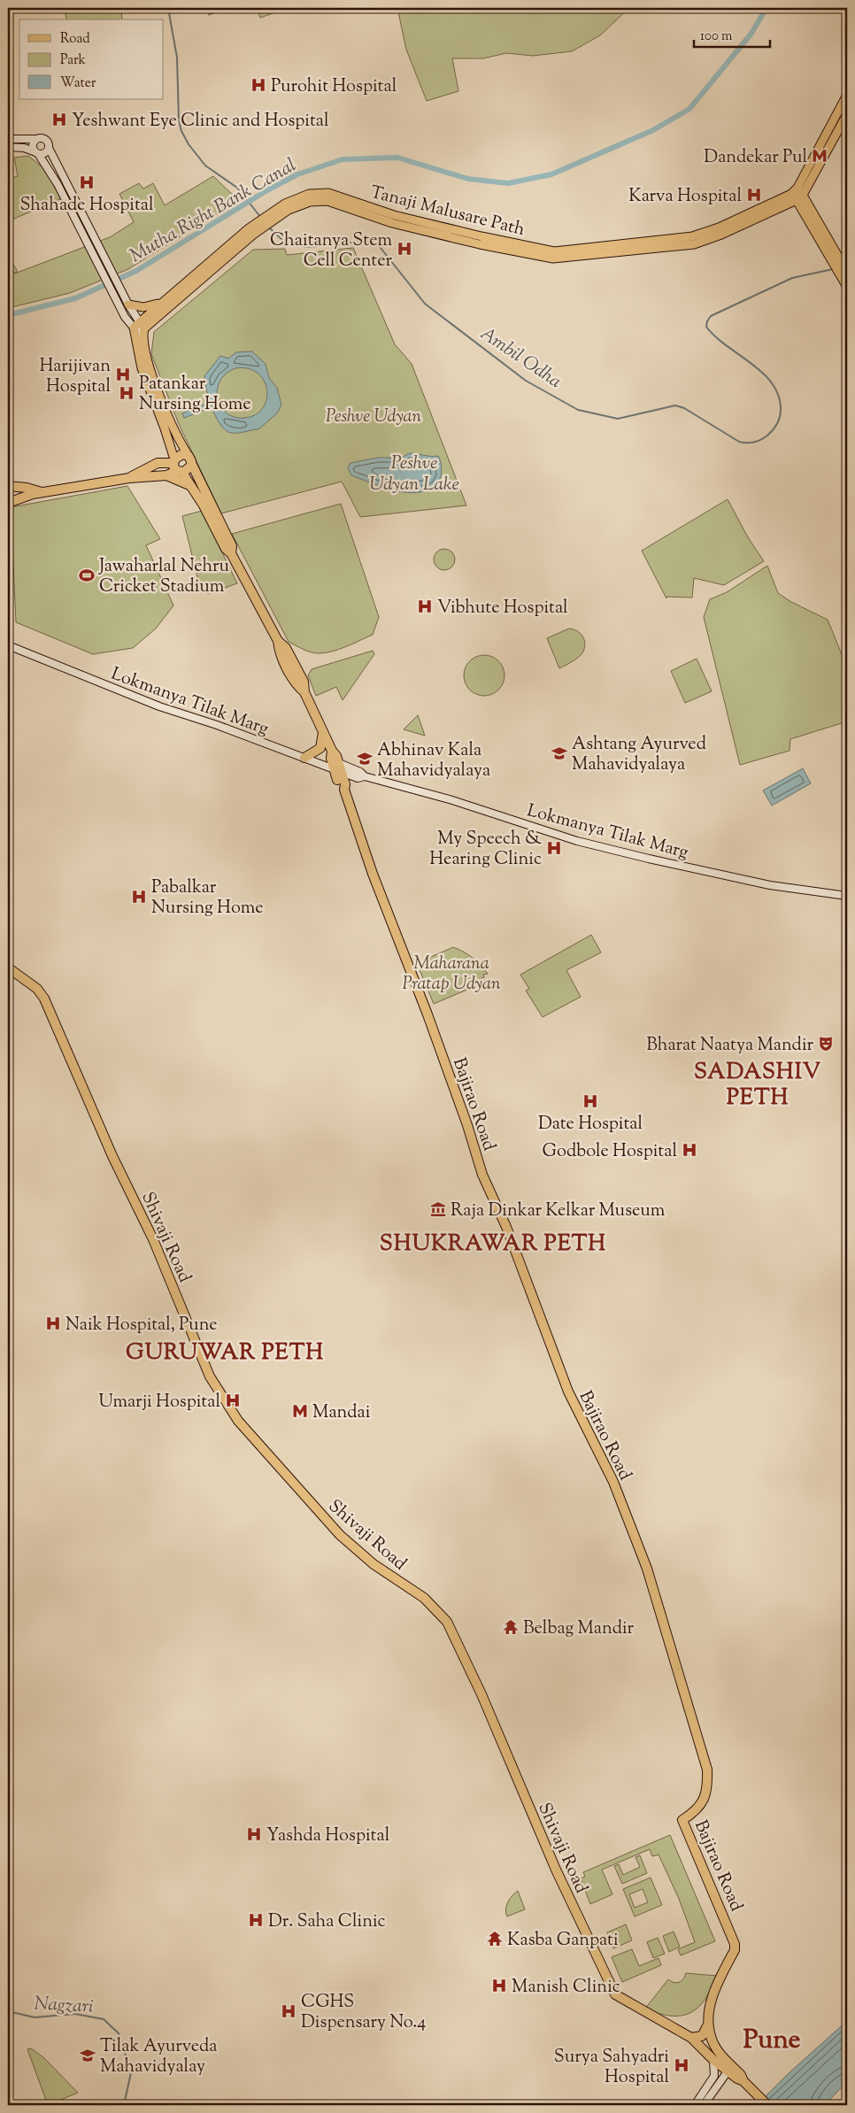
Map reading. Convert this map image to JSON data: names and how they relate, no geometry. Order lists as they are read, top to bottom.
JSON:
{
  "streets": {
    "highway": ["Bajirao Road", "Shivaji Road"],
    "main road": ["Tanaji Malusare Path", "Lokmanya Tilak Marg"]
  },
  "crossings": [
    ["Lokmanya Tilak Marg", "Bajirao Road"],
    ["Bajirao Road", "Shivaji Road"]
  ],
  "districts": [
    "SADASHIV PETH",
    "SHUKRAWAR PETH",
    "GURUWAR PETH",
    "Pune"
  ],
  "water": [
    "Mutha Right Bank Canal",
    "Ambil Odha",
    "Peshve Udyan Lake",
    "Nagzari"
  ],
  "parks": ["Peshve Udyan", "Maharana Pratap Udyan"],
  "places": {
    "hospital": [
      "Purohit Hospital",
      "Yeshwant Eye Clinic and Hospital",
      "Shahade Hospital",
      "Karva Hospital",
      "Chaitanya Stem Cell Center",
      "Harijivan Hospital",
      "Patankar Nursing Home",
      "Vibhute Hospital",
      "My Speech & Hearing Clinic",
      "Pabalkar Nursing Home",
      "Date Hospital",
      "Godbole Hospital",
      "Naik Hospital, Pune",
      "Umarji Hospital",
      "Yashda Hospital",
      "Dr. Saha Clinic",
      "Manish Clinic",
      "CGHS Dispensary No.4",
      "Surya Sahyadri Hospital"
    ],
    "metro station": ["Dandekar Pul", "Mandai"],
    "sports": ["Jawaharlal Nehru Cricket Stadium"],
    "school or university": ["Ashtang Ayurved Mahavidyalaya", "Abhinav Kala Mahavidyalaya", "Tilak Ayurveda Mahavidyalay"],
    "theatre": ["Bharat Naatya Mandir"],
    "museum": ["Raja Dinkar Kelkar Museum"],
    "temple": ["Belbag Mandir", "Kasba Ganpati"]
  },
  "legend": ["Road", "Park", "Water"],
  "scale_bar": "100 m"
}
